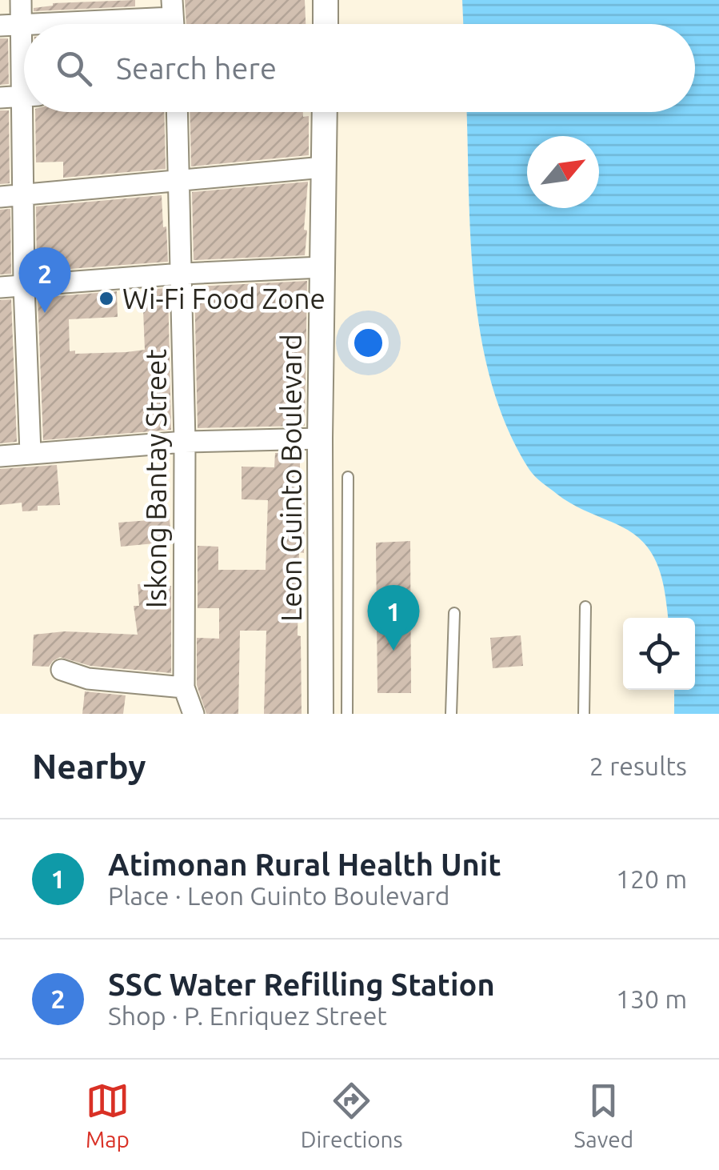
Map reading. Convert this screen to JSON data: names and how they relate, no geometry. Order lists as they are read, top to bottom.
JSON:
{
  "streets": {
    "street": ["Leon Guinto Boulevard", "Iskong Bantay Street"]
  },
  "places": ["Wi-Fi Food Zone"],
  "north": "top right",
  "page": {
    "search": "Search here",
    "pins": ["2", "1"],
    "heading": ["Nearby", "2 results"],
    "list": [
      {
        "mark": "1",
        "name": "Atimonan Rural Health Unit",
        "note": "Place · Leon Guinto Boulevard",
        "value": "120 m"
      },
      {
        "mark": "2",
        "name": "SSC Water Refilling Station",
        "note": "Shop · P. Enriquez Street",
        "value": "130 m"
      }
    ],
    "nav": ["Map", "Directions", "Saved"]
  }
}
